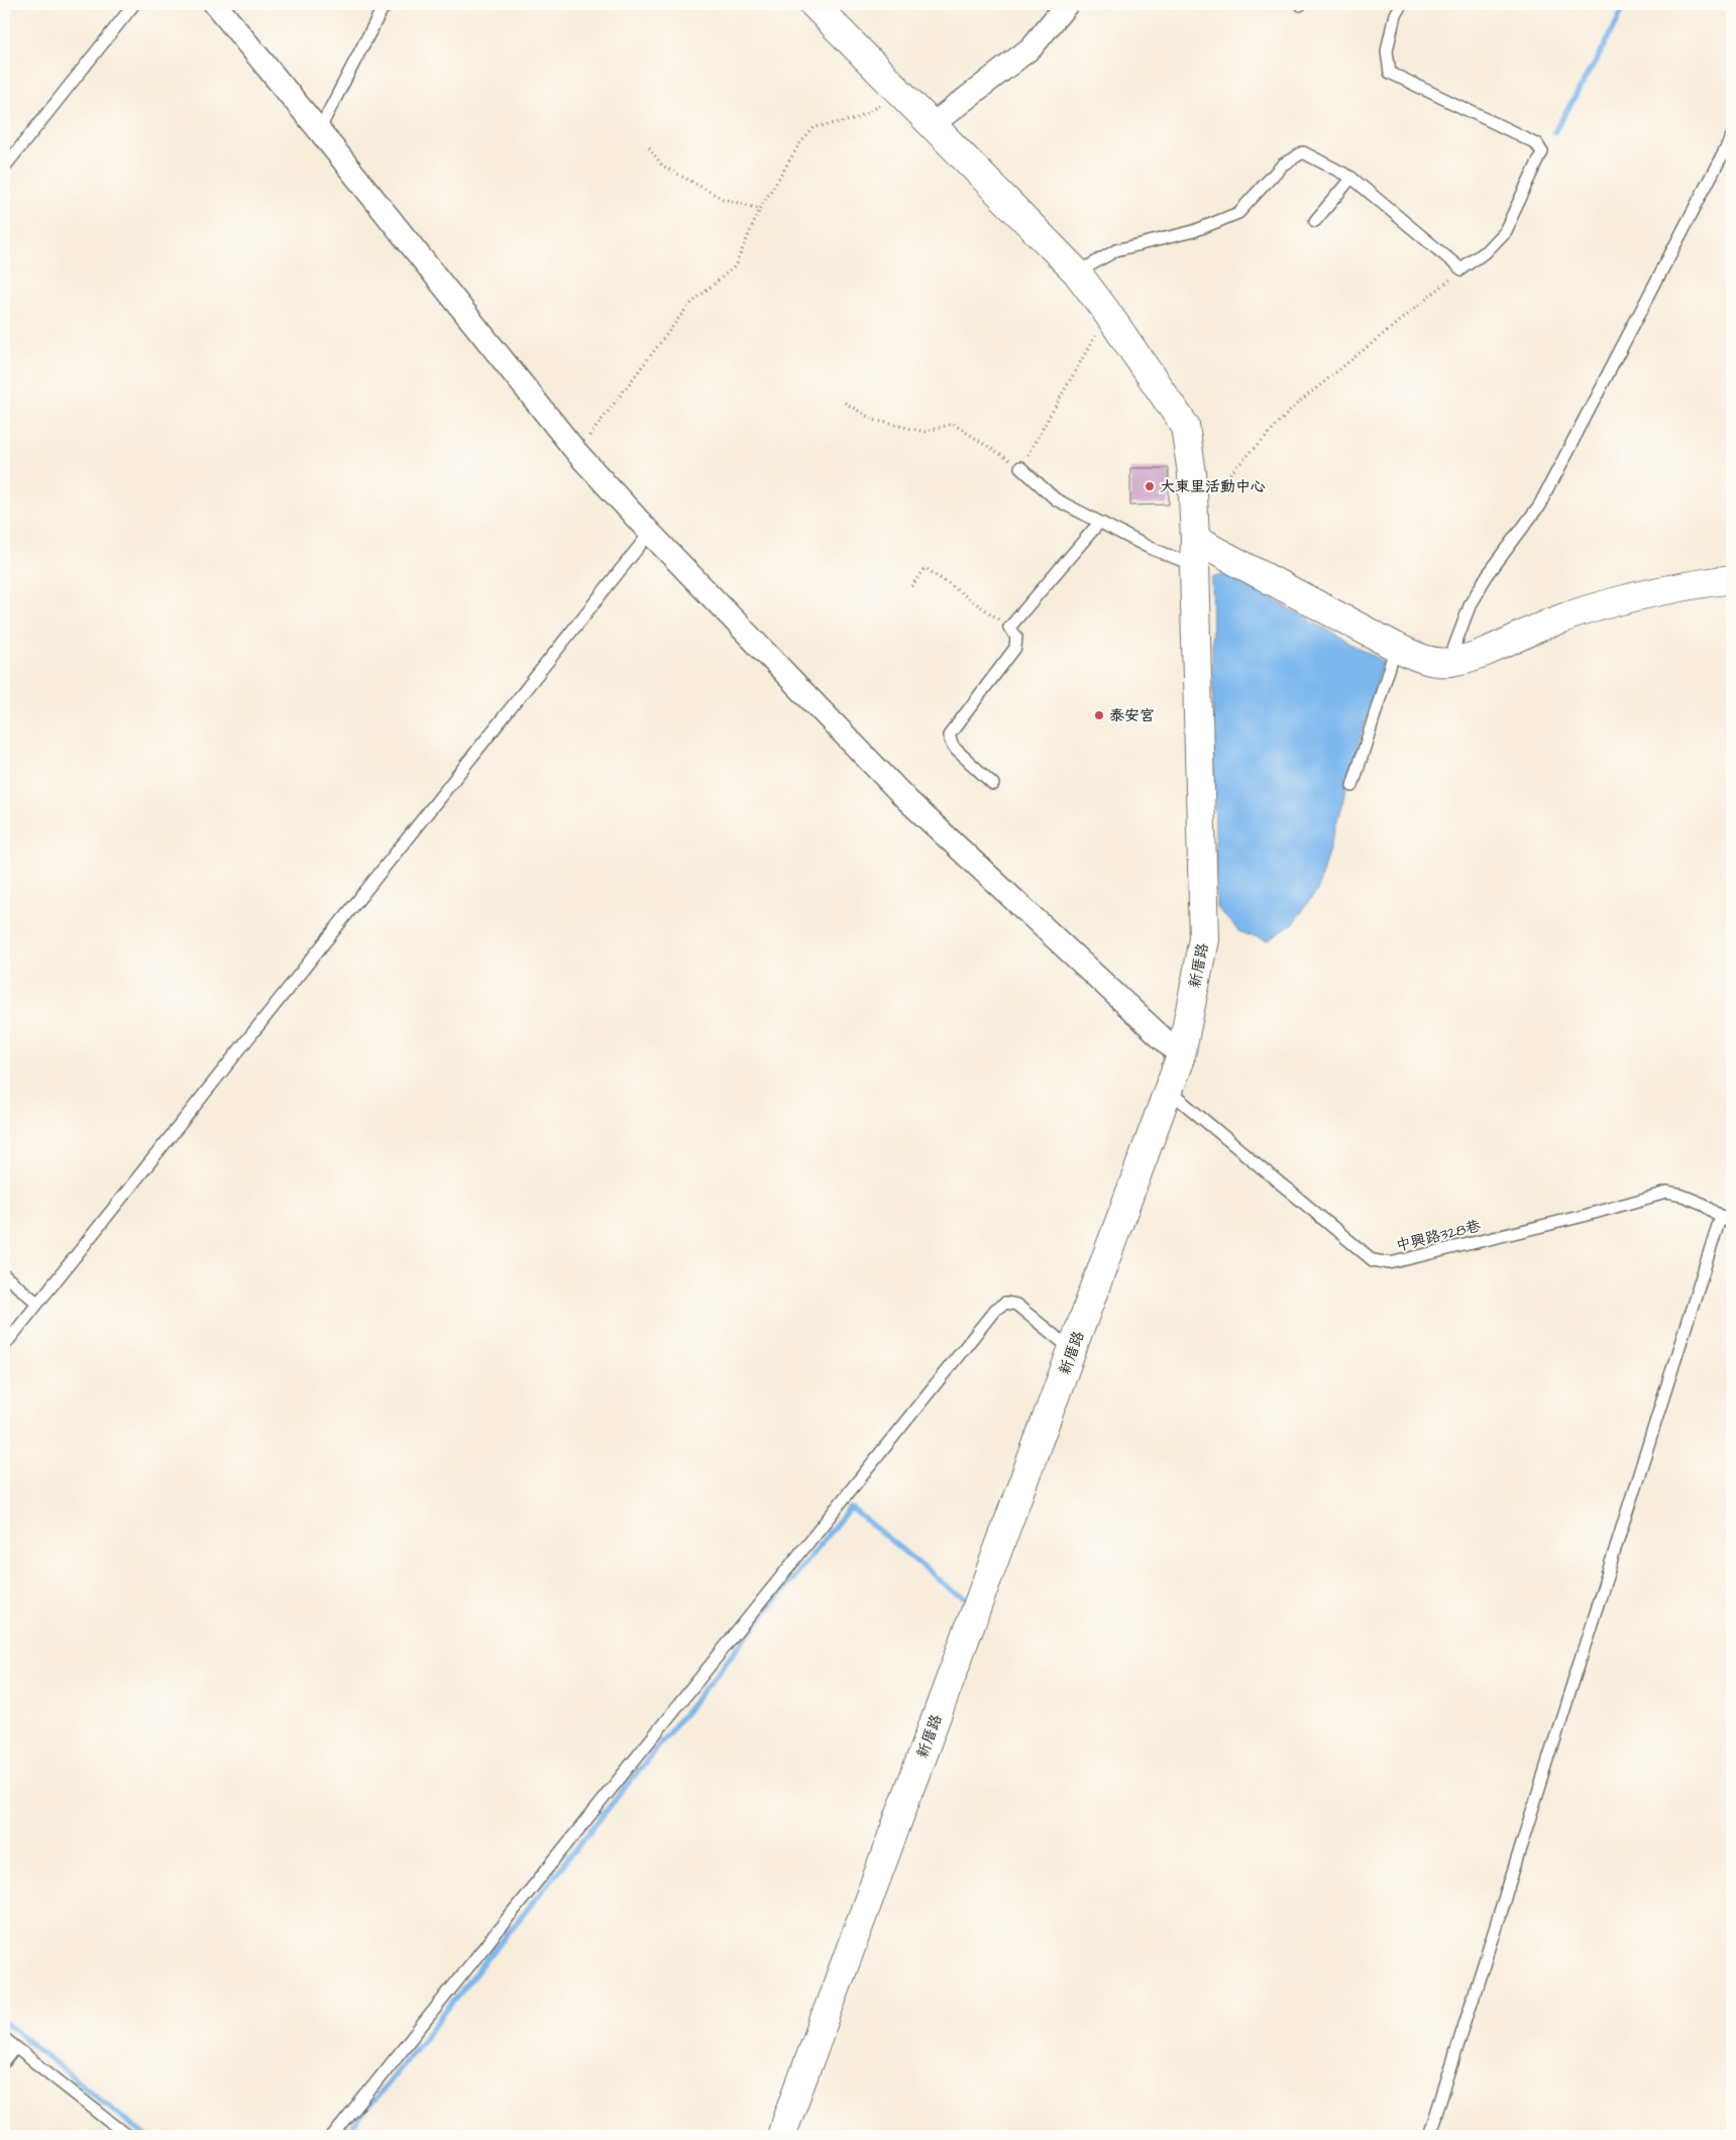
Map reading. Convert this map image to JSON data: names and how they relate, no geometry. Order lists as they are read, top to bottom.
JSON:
{
  "streets": {
    "street": ["新厝路"],
    "lane": ["中興路328巷"]
  },
  "crossings": [
    ["新厝路", "中興路328巷"]
  ],
  "places": ["大東里活動中心", "泰安宮"]
}
